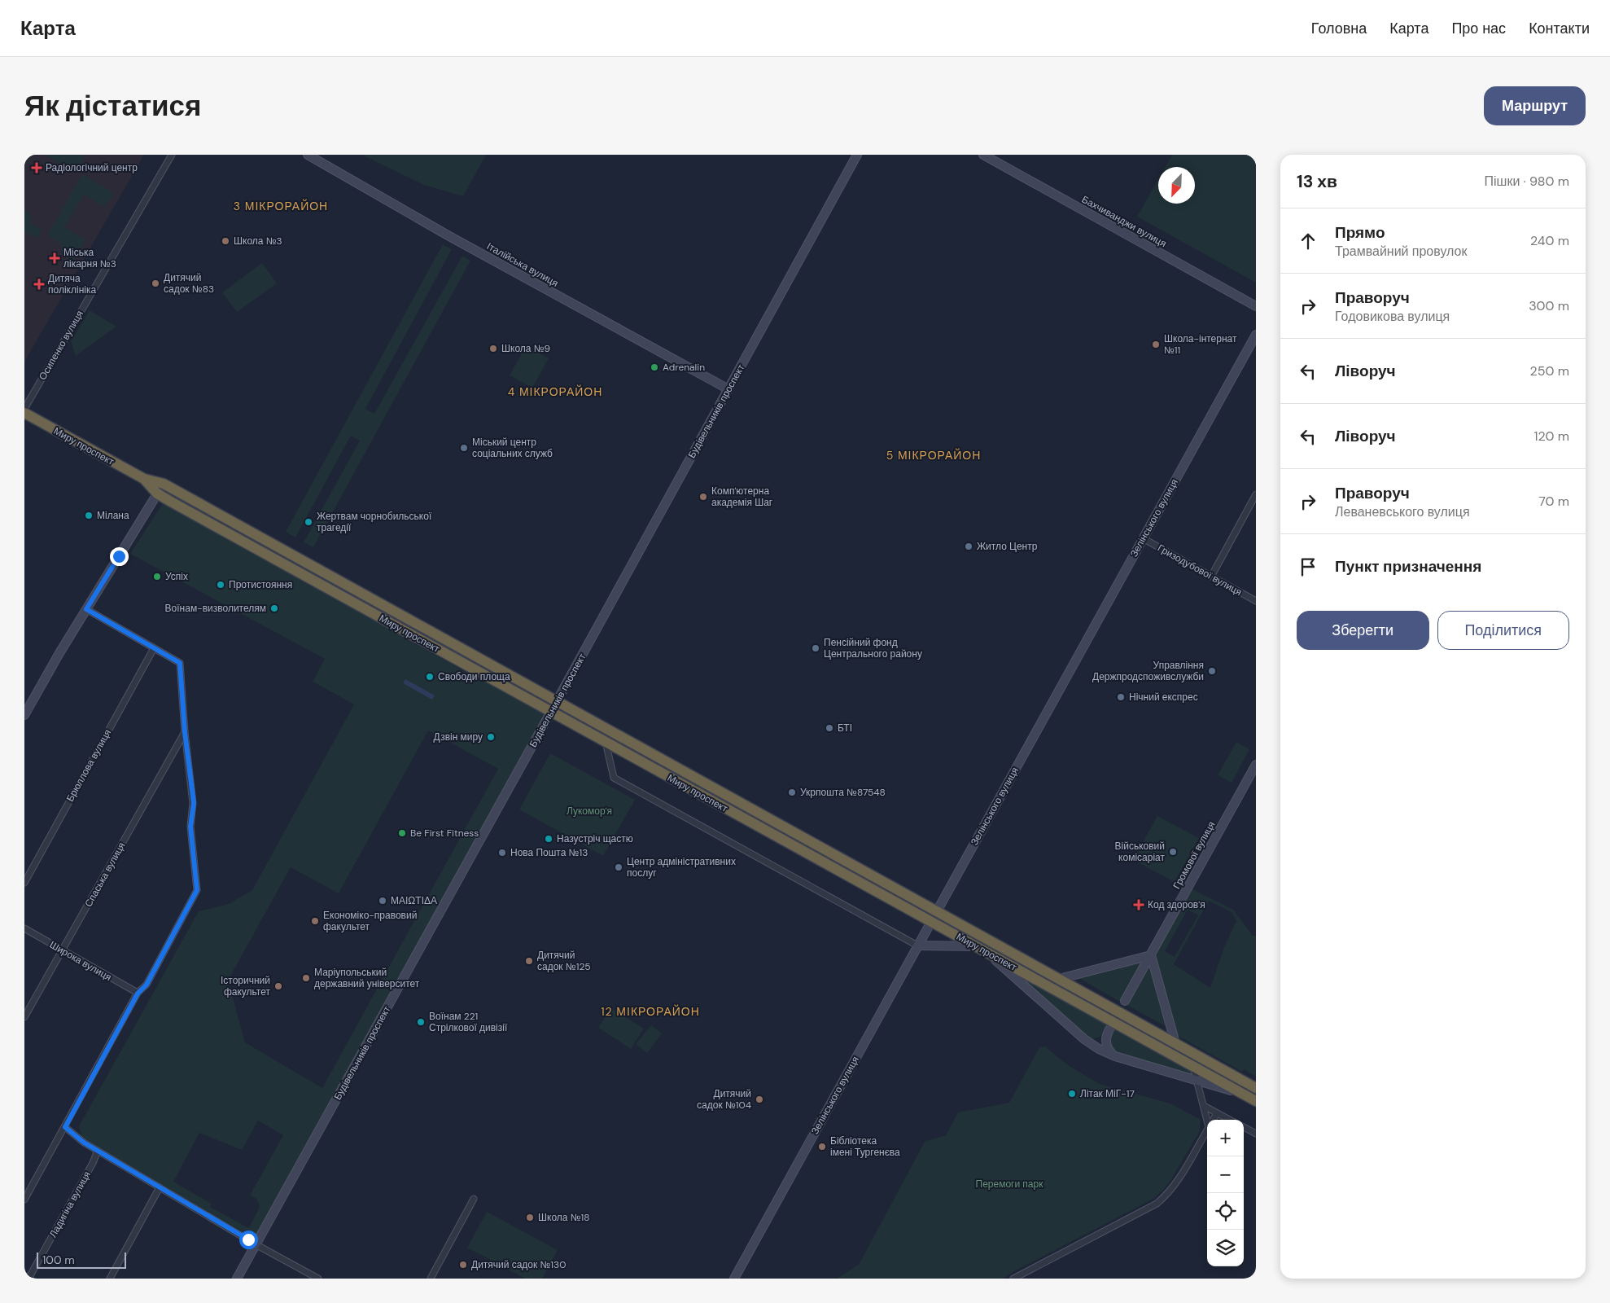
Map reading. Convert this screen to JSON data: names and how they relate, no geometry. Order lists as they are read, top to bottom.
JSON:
{
  "streets": {
    "highway": ["Будівельників проспект", "Миру проспект", "Зелінського вулиця"],
    "street": [
      "Бахчиванджи вулиця",
      "Італійська вулиця",
      "Осипенко вулиця",
      "Гризодубової вулиця",
      "Брюллова вулиця",
      "Громової вулиця",
      "Спаська вулиця",
      "Широка вулиця",
      "Ладигіна вулиця"
    ]
  },
  "crossings": [
    ["Італійська вулиця", "Будівельників проспект"],
    ["Будівельників проспект", "Миру проспект"],
    ["Миру проспект", "Зелінського вулиця"],
    ["Зелінського вулиця", "Гризодубової вулиця"],
    ["Спаська вулиця", "Широка вулиця"]
  ],
  "districts": [
    "3 МІКРОРАЙОН",
    "4 МІКРОРАЙОН",
    "5 МІКРОРАЙОН",
    "12 МІКРОРАЙОН"
  ],
  "parks": ["Лукомор'я", "Перемоги парк"],
  "places": {
    "health": [
      "Радіологічний центр",
      "Міська лікарня №3",
      "Дитяча поліклініка",
      "Код здоров'я"
    ],
    "other": [
      "Школа №3",
      "Дитячий садок №83",
      "Школа-інтернат №11",
      "Школа №9",
      "Adrenalin",
      "Міський центр соціальних служб",
      "Комп'ютерна академія Шаг",
      "Мілана",
      "Жертвам чорнобильської трагедії",
      "Житло Центр",
      "Успіх",
      "Протистояння",
      "Воїнам-визволителям",
      "Пенсійний фонд Центрального району",
      "Управління Держпродспоживслужби",
      "Свободи площа",
      "Нічний експрес",
      "БТІ",
      "Дзвін миру",
      "Укрпошта №87548",
      "Be First Fitness",
      "Назустріч щастю",
      "Військовий комісаріат",
      "Нова Пошта №13",
      "Центр адміністративних послуг",
      "ΜΑΙΩΤΙΔΑ",
      "Економіко-правовий факультет",
      "Дитячий садок №125",
      "Маріупольський державний університет",
      "Історичний факультет",
      "Воїнам 221 Стрілкової дивізії",
      "Літак МіГ-17",
      "Дитячий садок №104",
      "Бібліотека імені Тургенєва",
      "Школа №18",
      "Дитячий садок №130"
    ]
  },
  "scale_bar": "100 m",
  "north": "bottom left",
  "page": {
    "header": "Карта",
    "nav": [
      "Головна",
      "Карта",
      "Про нас",
      "Контакти"
    ],
    "buttons": [
      "Маршрут",
      ["Зберегти", "Поділитися"]
    ],
    "title": "Як дістатися",
    "heading": ["13 хв", "Пішки · 980 m"],
    "list": [
      ["Прямо", "Трамвайний провулок", "240 m"],
      ["Праворуч", "Годовикова вулиця", "300 m"],
      ["Ліворуч", "250 m"],
      ["Ліворуч", "120 m"],
      ["Праворуч", "Леваневського вулиця", "70 m"],
      "Пункт призначення"
    ],
    "map_buttons": ["+", "−"],
    "scale": "100 m"
  }
}
